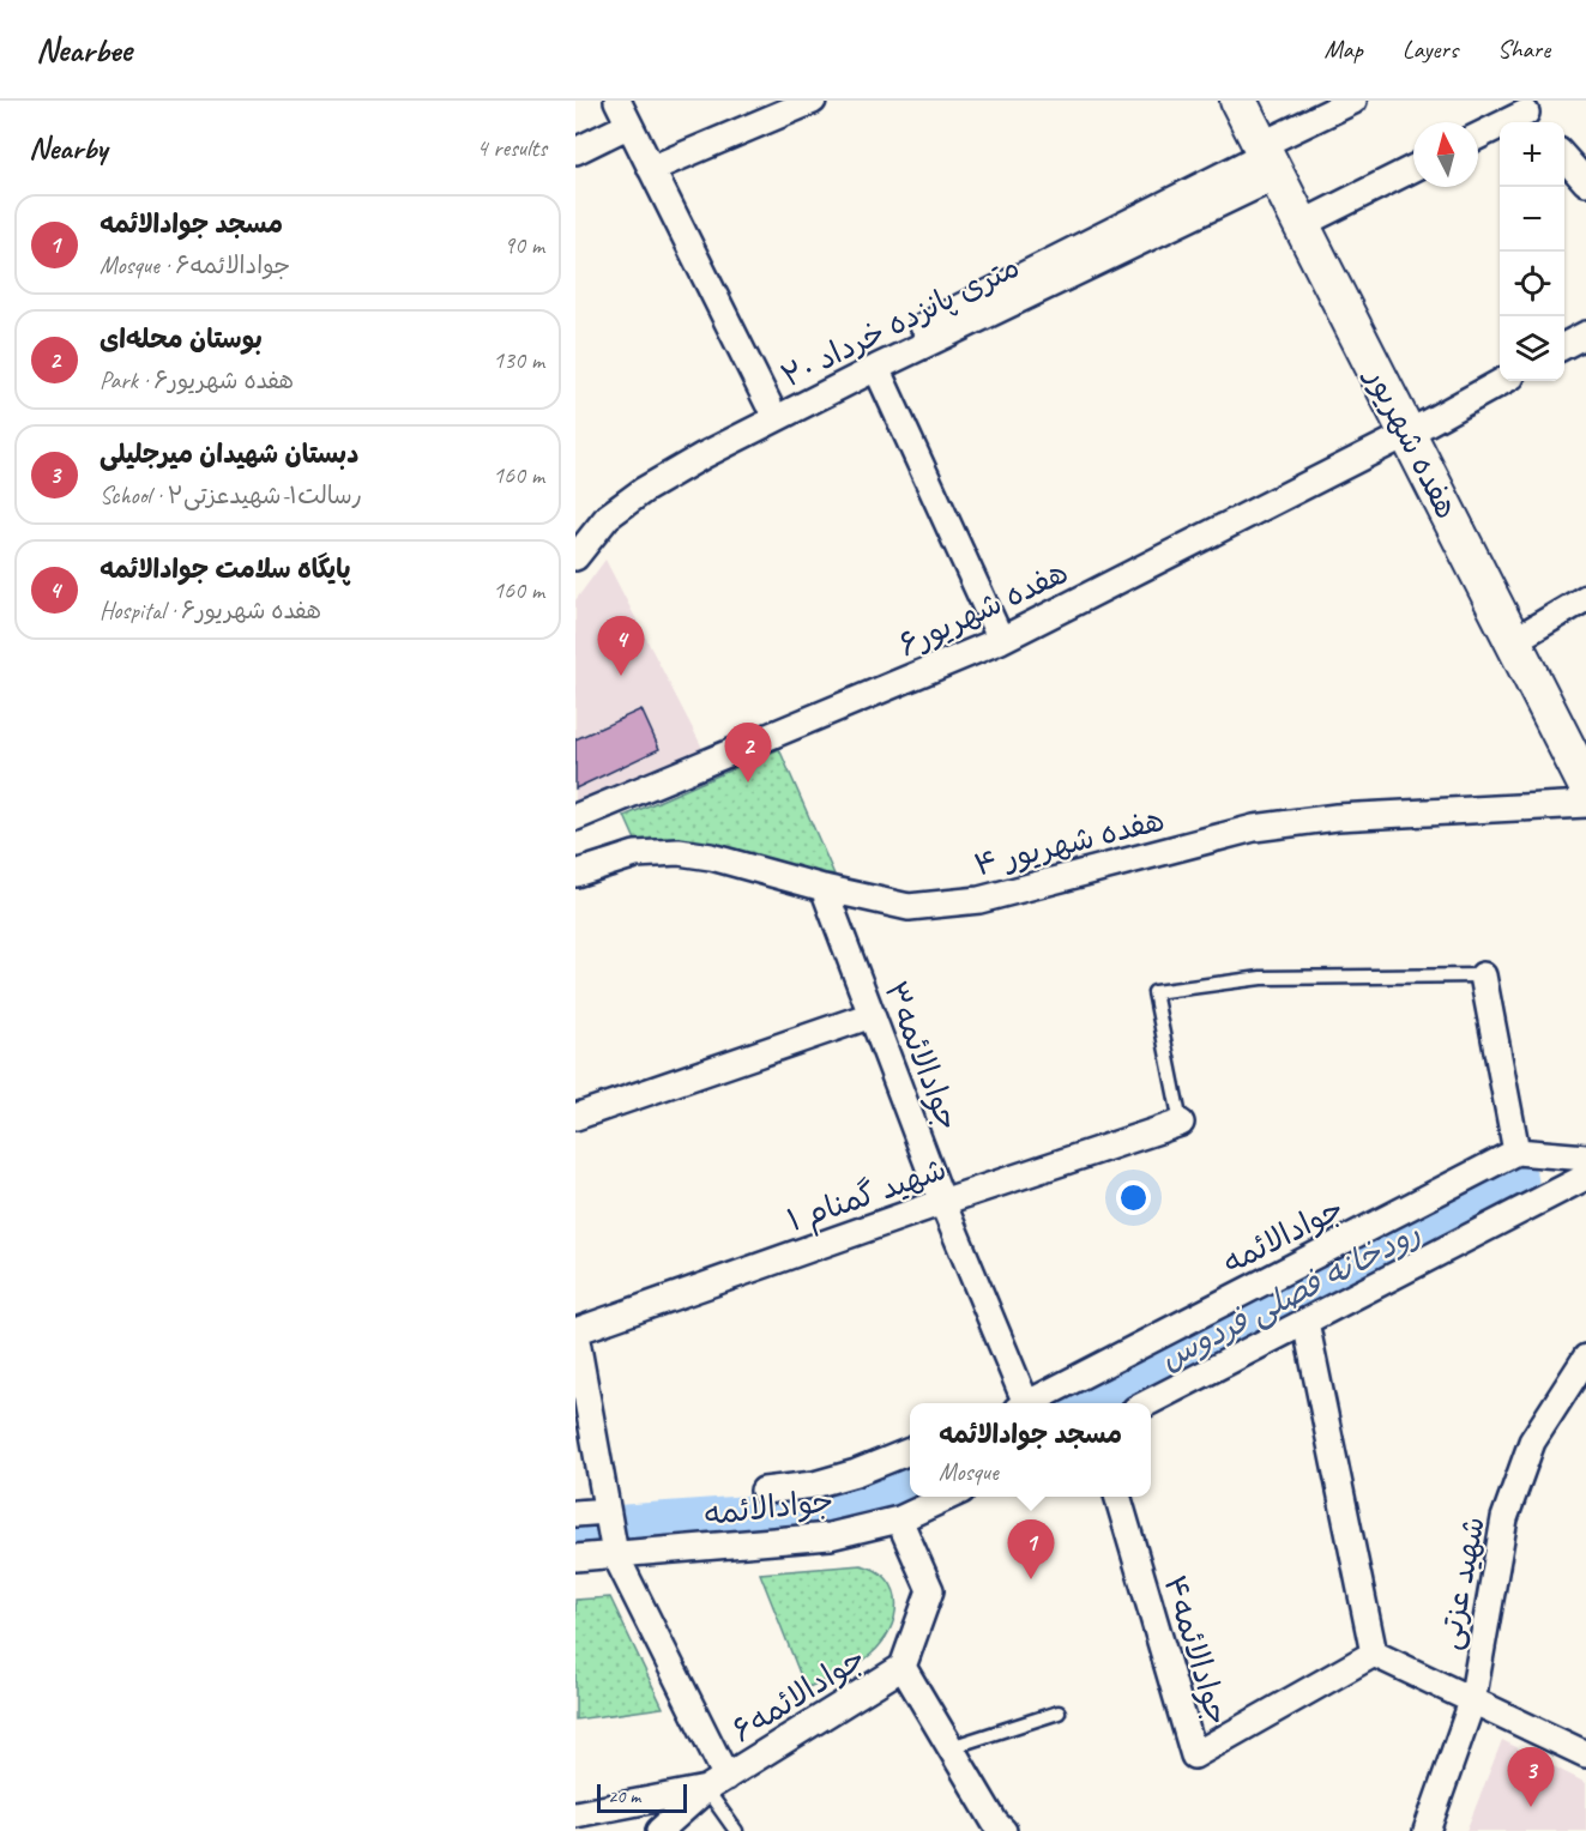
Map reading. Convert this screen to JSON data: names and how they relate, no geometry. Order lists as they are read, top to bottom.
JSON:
{
  "streets": {
    "main road": ["هفده شهریور"],
    "street": [
      "۲۰ متری پانزده خرداد",
      "هفده شهریور۶",
      "هفده شهریور ۴",
      "جوادالائمه۳",
      "شهید گمنام ۱",
      "جوادالائمه",
      "شهید عزتی",
      "جوادالائمه۴",
      "جوادالائمه۶"
    ]
  },
  "crossings": [
    ["۲۰ متری پانزده خرداد", "هفده شهریور"],
    ["هفده شهریور", "هفده شهریور۶"],
    ["هفده شهریور ۴", "جوادالائمه۳"],
    ["جوادالائمه۳", "شهید گمنام ۱"],
    ["جوادالائمه", "جوادالائمه۶"]
  ],
  "water": ["رودخانه فصلی فردوس"],
  "scale_bar": "20 m",
  "north": "top",
  "page": {
    "header": "Nearbee",
    "nav": ["Map", "Layers", "Share"],
    "heading": ["Nearby", "4 results"],
    "map_buttons": ["+", "−"],
    "list": [
      {
        "mark": "1",
        "name": "مسجد جوادالائمه",
        "note": "Mosque · جوادالائمه۶",
        "value": "90 m"
      },
      {
        "mark": "2",
        "name": "بوستان محله‌ای",
        "note": "Park · هفده شهریور۶",
        "value": "130 m"
      },
      {
        "mark": "3",
        "name": "دبستان شهیدان میرجلیلی",
        "note": "School · رسالت۱-شهیدعزتی۲",
        "value": "160 m"
      },
      {
        "mark": "4",
        "name": "پایگاه سلامت جوادالائمه",
        "note": "Hospital · هفده شهریور۶",
        "value": "160 m"
      }
    ],
    "pins": [
      "4",
      "2",
      "1",
      "3"
    ],
    "popup": ["مسجد جوادالائمه", "Mosque"],
    "scale": "20 m"
  }
}
